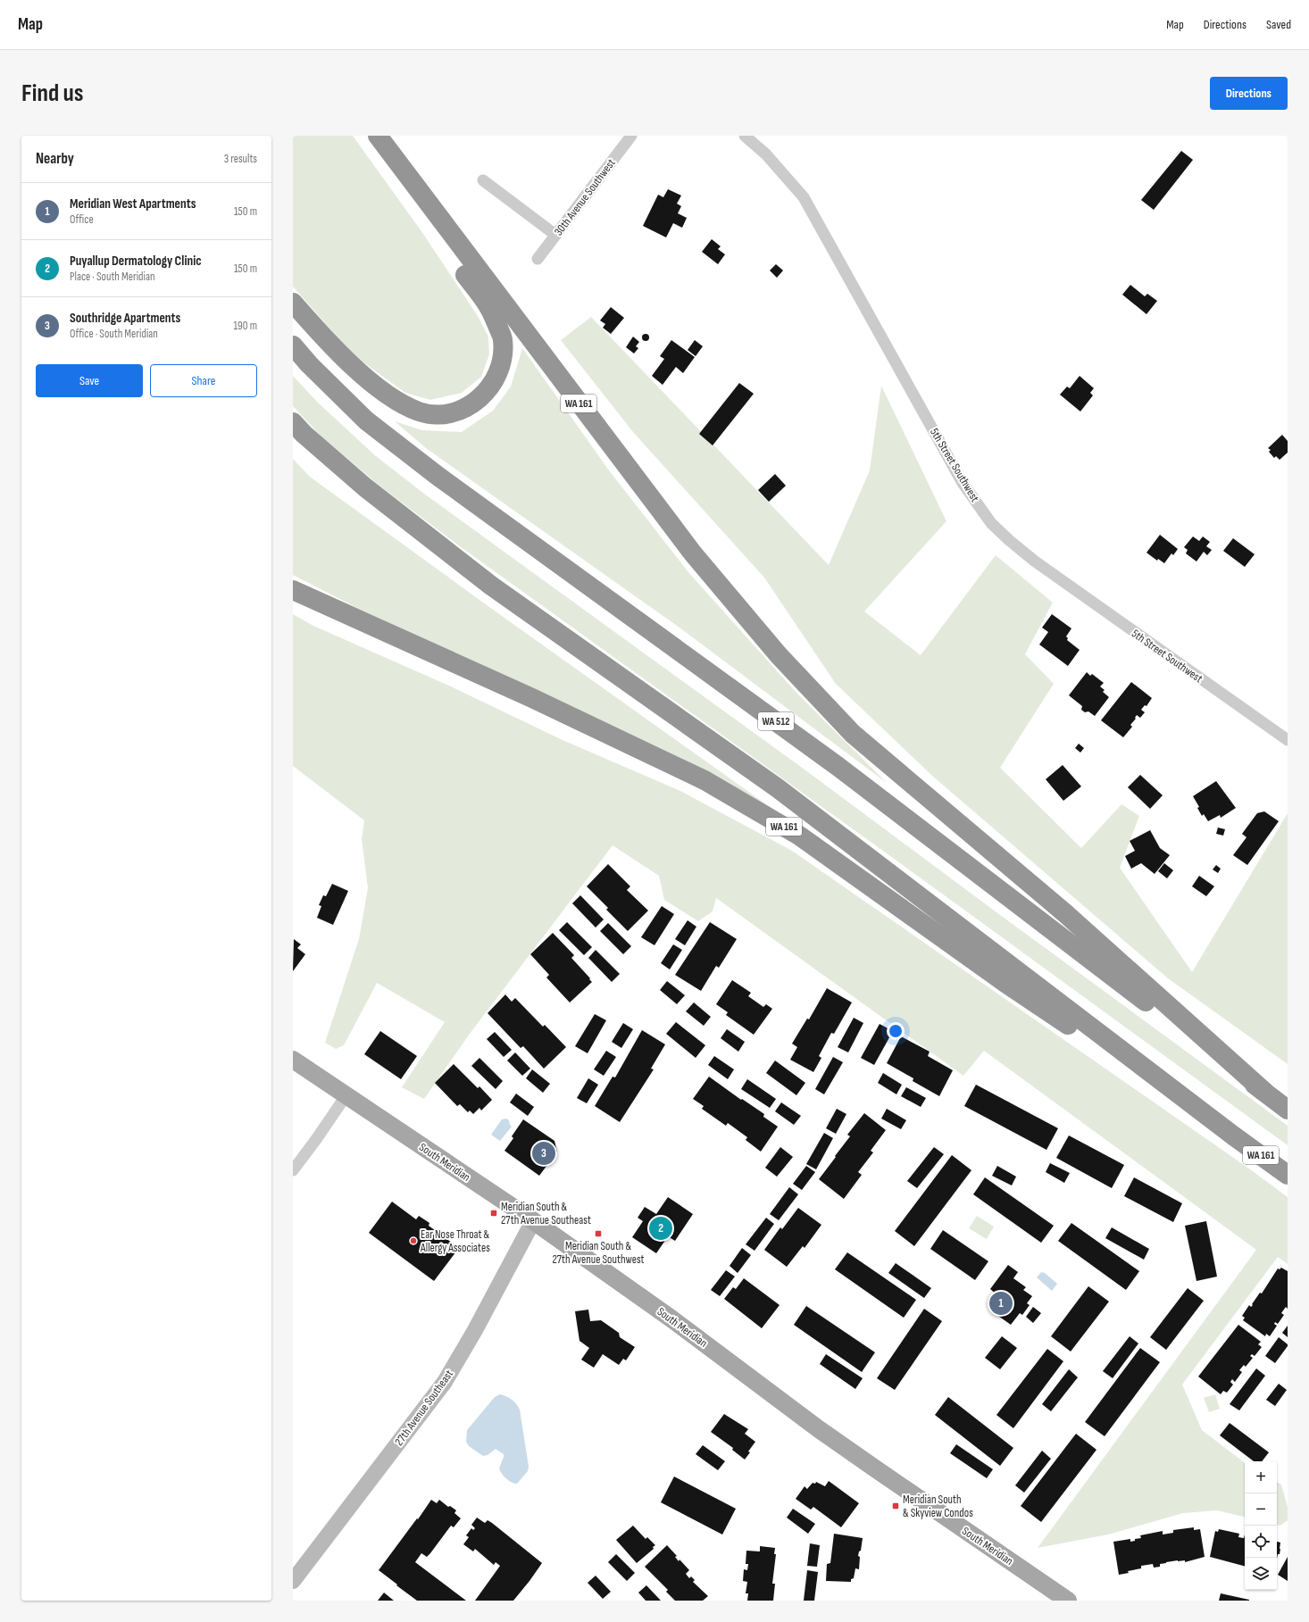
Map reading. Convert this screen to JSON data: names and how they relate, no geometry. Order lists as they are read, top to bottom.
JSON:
{
  "streets": {
    "highway": ["WA 161", "WA 512"],
    "main road": ["South Meridian"],
    "street": ["30th Avenue Southwest", "5th Street Southwest", "27th Avenue Southeast"]
  },
  "crossings": [
    ["WA 161", "WA 512"],
    ["South Meridian", "27th Avenue Southeast"]
  ],
  "places": {
    "transit": ["Meridian South & 27th Avenue Southeast", "Meridian South & 27th Avenue Southwest", "Meridian South & Skyview Condos"],
    "other": ["Ear Nose Throat & Allergy Associates"]
  },
  "page": {
    "header": "Map",
    "nav": ["Map", "Directions", "Saved"],
    "buttons": [
      "Directions",
      ["Save", "Share"]
    ],
    "title": "Find us",
    "heading": ["Nearby", "3 results"],
    "list": [
      {
        "mark": "1",
        "name": "Meridian West Apartments",
        "note": "Office",
        "value": "150 m"
      },
      {
        "mark": "2",
        "name": "Puyallup Dermatology Clinic",
        "note": "Place · South Meridian",
        "value": "150 m"
      },
      {
        "mark": "3",
        "name": "Southridge Apartments",
        "note": "Office · South Meridian",
        "value": "190 m"
      }
    ],
    "pins": ["3", "2", "1"],
    "map_buttons": ["+", "−"]
  }
}
